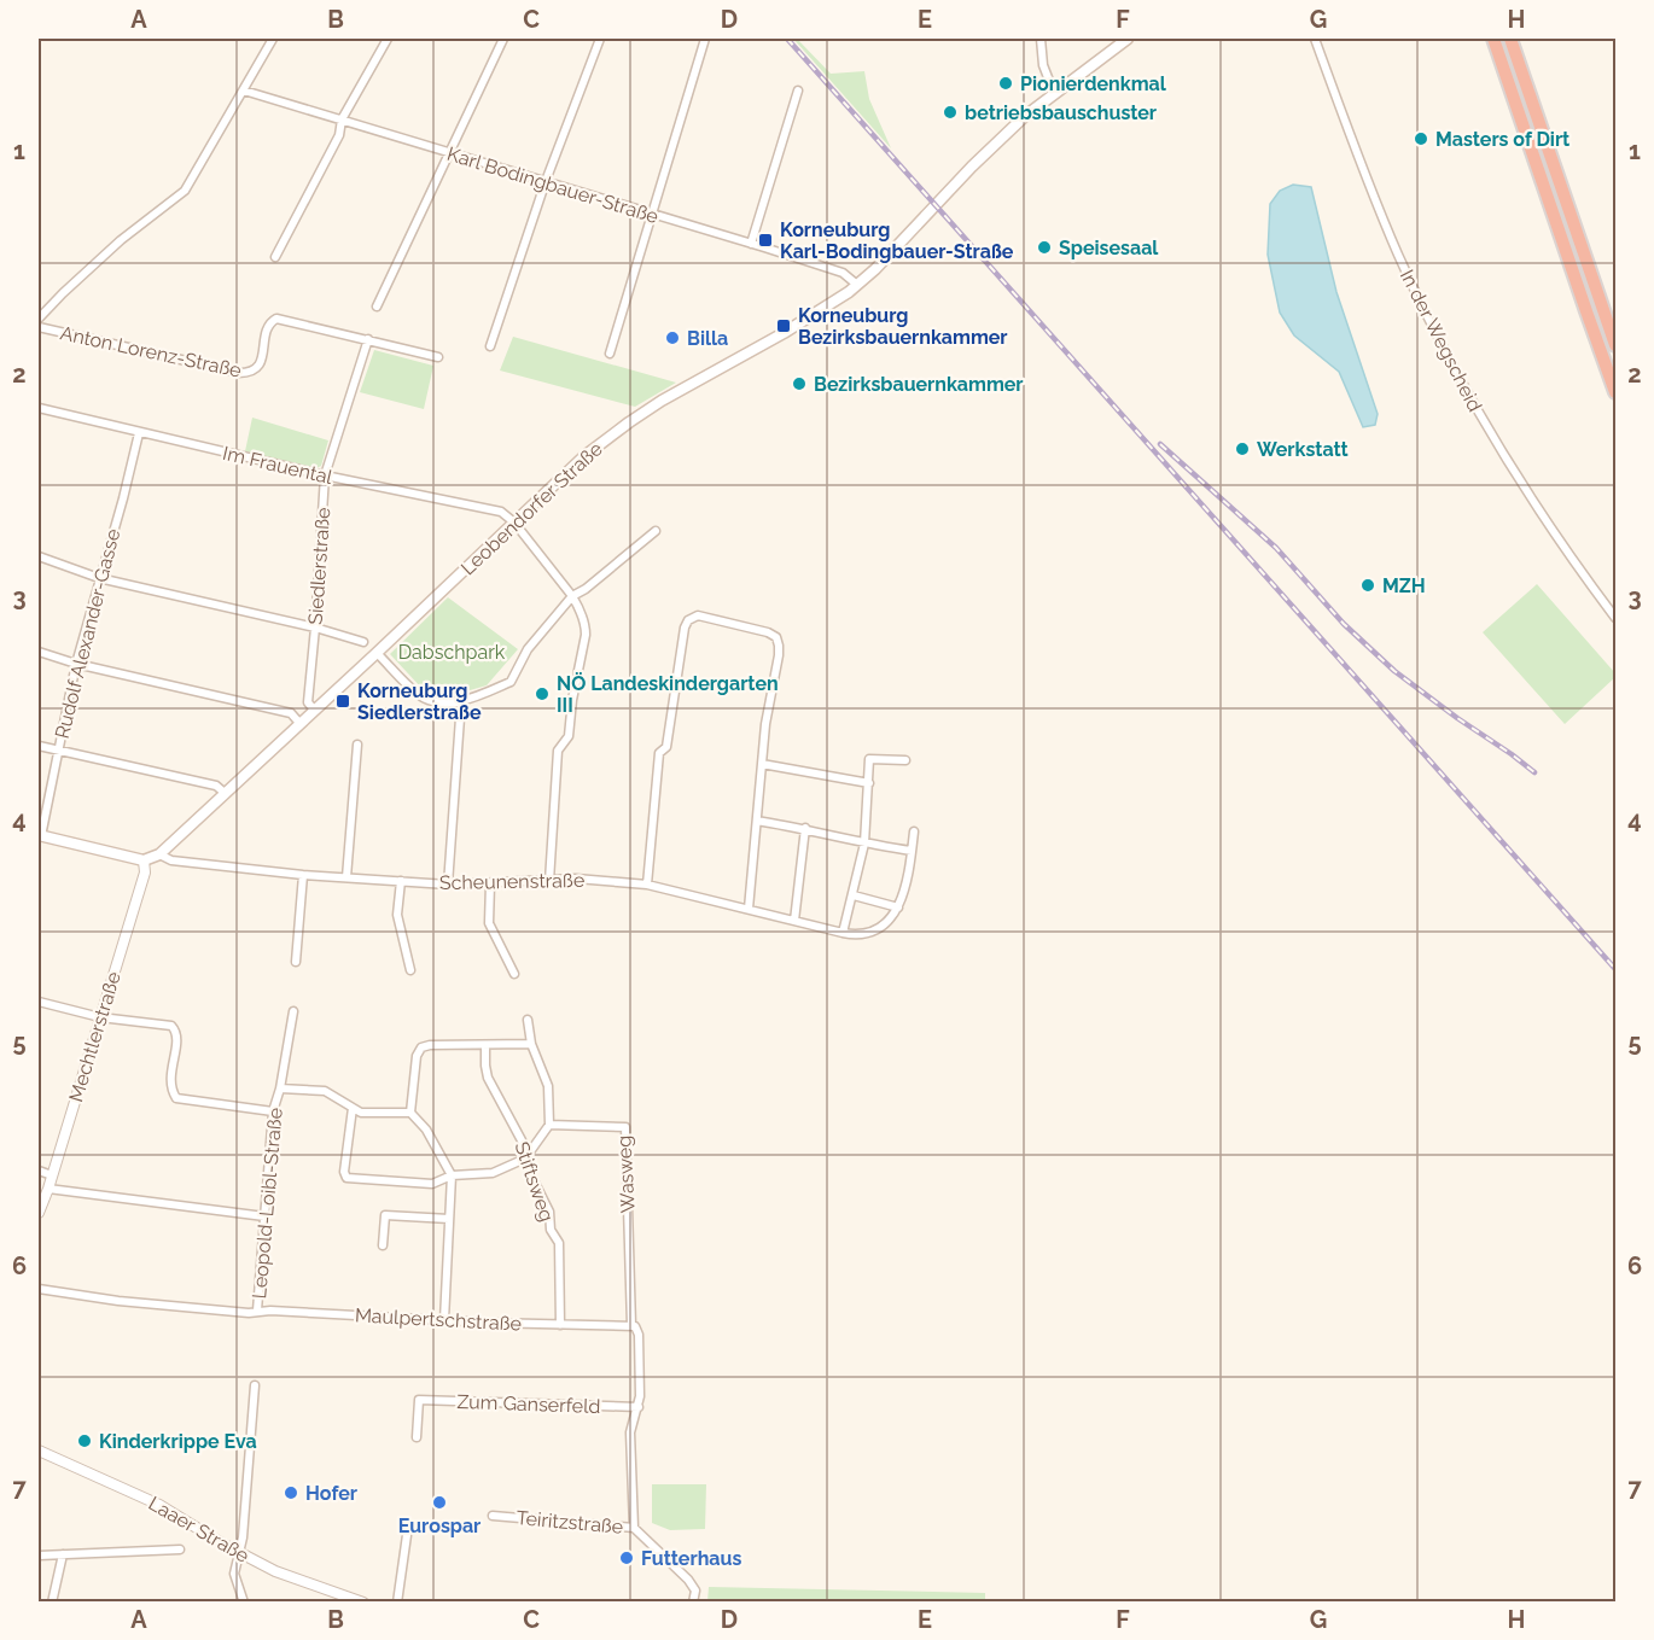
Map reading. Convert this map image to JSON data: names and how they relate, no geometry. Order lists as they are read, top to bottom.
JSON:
{
  "streets": {
    "main road": ["Leobendorfer Straße"],
    "street": [
      "Karl Bodingbauer-Straße",
      "In der Wegscheid",
      "Anton Lorenz-Straße",
      "Im Frauental",
      "Siedlerstraße",
      "Rudolf Alexander-Gasse",
      "Scheunenstraße",
      "Mechtlerstraße",
      "Wasweg",
      "Stiftsweg",
      "Leopold-Loibl-Straße",
      "Maulpertschstraße",
      "Zum Ganserfeld",
      "Teiritzstraße",
      "Laaer Straße"
    ]
  },
  "crossings": [
    ["Karl Bodingbauer-Straße", "Leobendorfer Straße"],
    ["Anton Lorenz-Straße", "Siedlerstraße"],
    ["Im Frauental", "Leobendorfer Straße"],
    ["Im Frauental", "Siedlerstraße"],
    ["Im Frauental", "Rudolf Alexander-Gasse"],
    ["Leobendorfer Straße", "Siedlerstraße"],
    ["Leobendorfer Straße", "Scheunenstraße"],
    ["Leobendorfer Straße", "Mechtlerstraße"],
    ["Wasweg", "Maulpertschstraße"],
    ["Stiftsweg", "Maulpertschstraße"],
    ["Leopold-Loibl-Straße", "Maulpertschstraße"]
  ],
  "parks": ["Dabschpark"],
  "places": {
    "other": [
      "Pionierdenkmal",
      "betriebsbauschuster",
      "Masters of Dirt",
      "Speisesaal",
      "Billa",
      "Bezirksbauernkammer",
      "Werkstatt",
      "MZH",
      "NÖ Landeskindergarten III",
      "Kinderkrippe Eva",
      "Hofer",
      "Eurospar",
      "Futterhaus"
    ],
    "transit": ["Korneuburg Karl-Bodingbauer-Straße", "Korneuburg Bezirksbauernkammer", "Korneuburg Siedlerstraße"]
  },
  "grid": {
    "columns": [
      "A",
      "B",
      "C",
      "D",
      "E",
      "F",
      "G",
      "H"
    ],
    "rows": [
      "1",
      "2",
      "3",
      "4",
      "5",
      "6",
      "7"
    ]
  }
}
